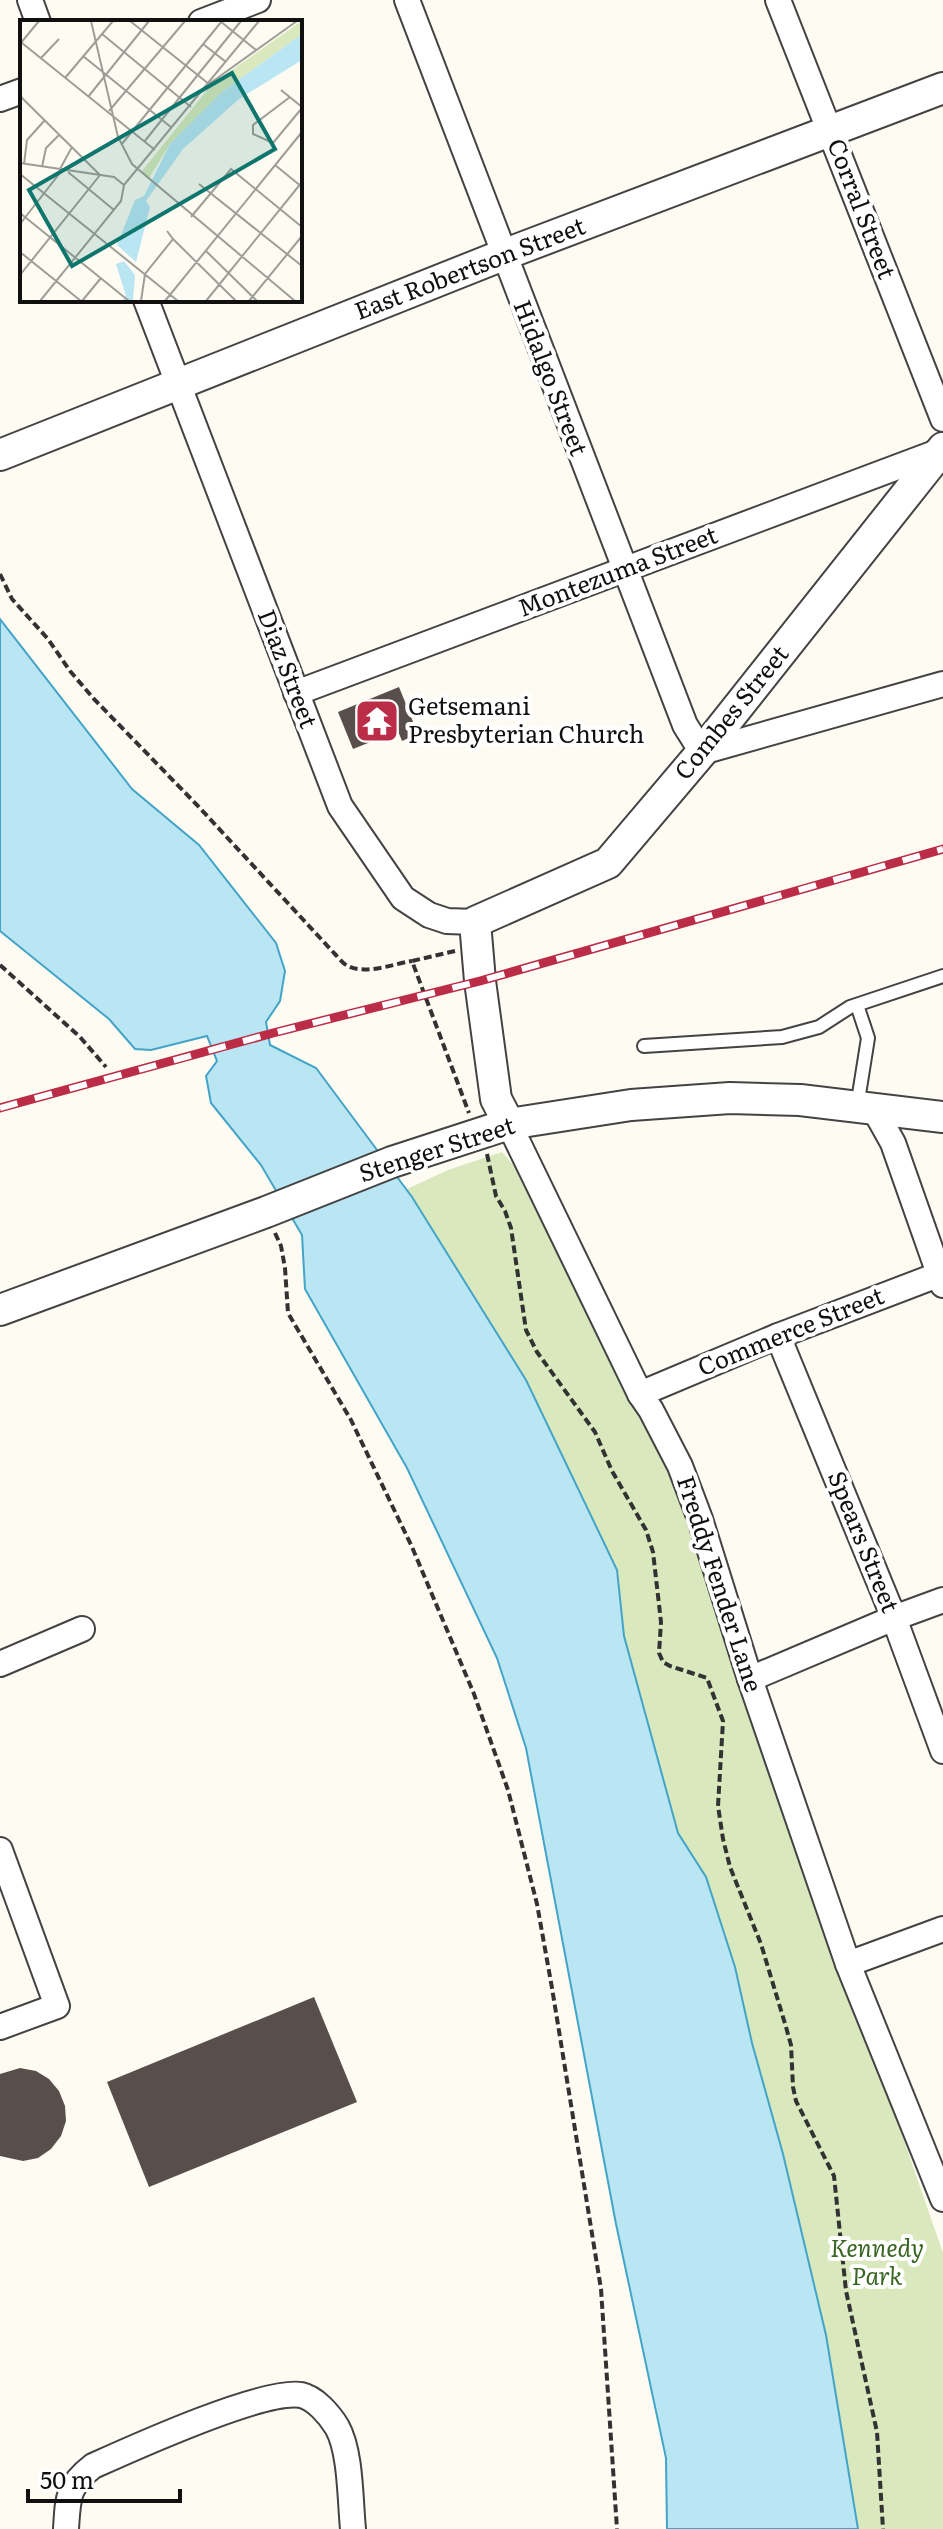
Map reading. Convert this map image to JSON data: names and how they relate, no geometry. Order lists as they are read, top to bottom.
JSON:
{
  "streets": {
    "street": [
      "Corral Street",
      "East Robertson Street",
      "Hidalgo Street",
      "Montezuma Street",
      "Diaz Street",
      "Combes Street",
      "Stenger Street",
      "Commerce Street",
      "Spears Street",
      "Freddy Fender Lane"
    ]
  },
  "crossings": [
    ["Corral Street", "East Robertson Street"],
    ["East Robertson Street", "Hidalgo Street"],
    ["East Robertson Street", "Diaz Street"],
    ["Hidalgo Street", "Montezuma Street"],
    ["Hidalgo Street", "Combes Street"],
    ["Montezuma Street", "Diaz Street"],
    ["Montezuma Street", "Combes Street"],
    ["Diaz Street", "Combes Street"],
    ["Diaz Street", "Freddy Fender Lane"],
    ["Combes Street", "Freddy Fender Lane"],
    ["Stenger Street", "Freddy Fender Lane"],
    ["Commerce Street", "Spears Street"],
    ["Commerce Street", "Freddy Fender Lane"]
  ],
  "parks": ["Kennedy Park"],
  "places": {
    "temple": ["Getsemani Presbyterian Church"]
  },
  "scale_bar": "50 m"
}
